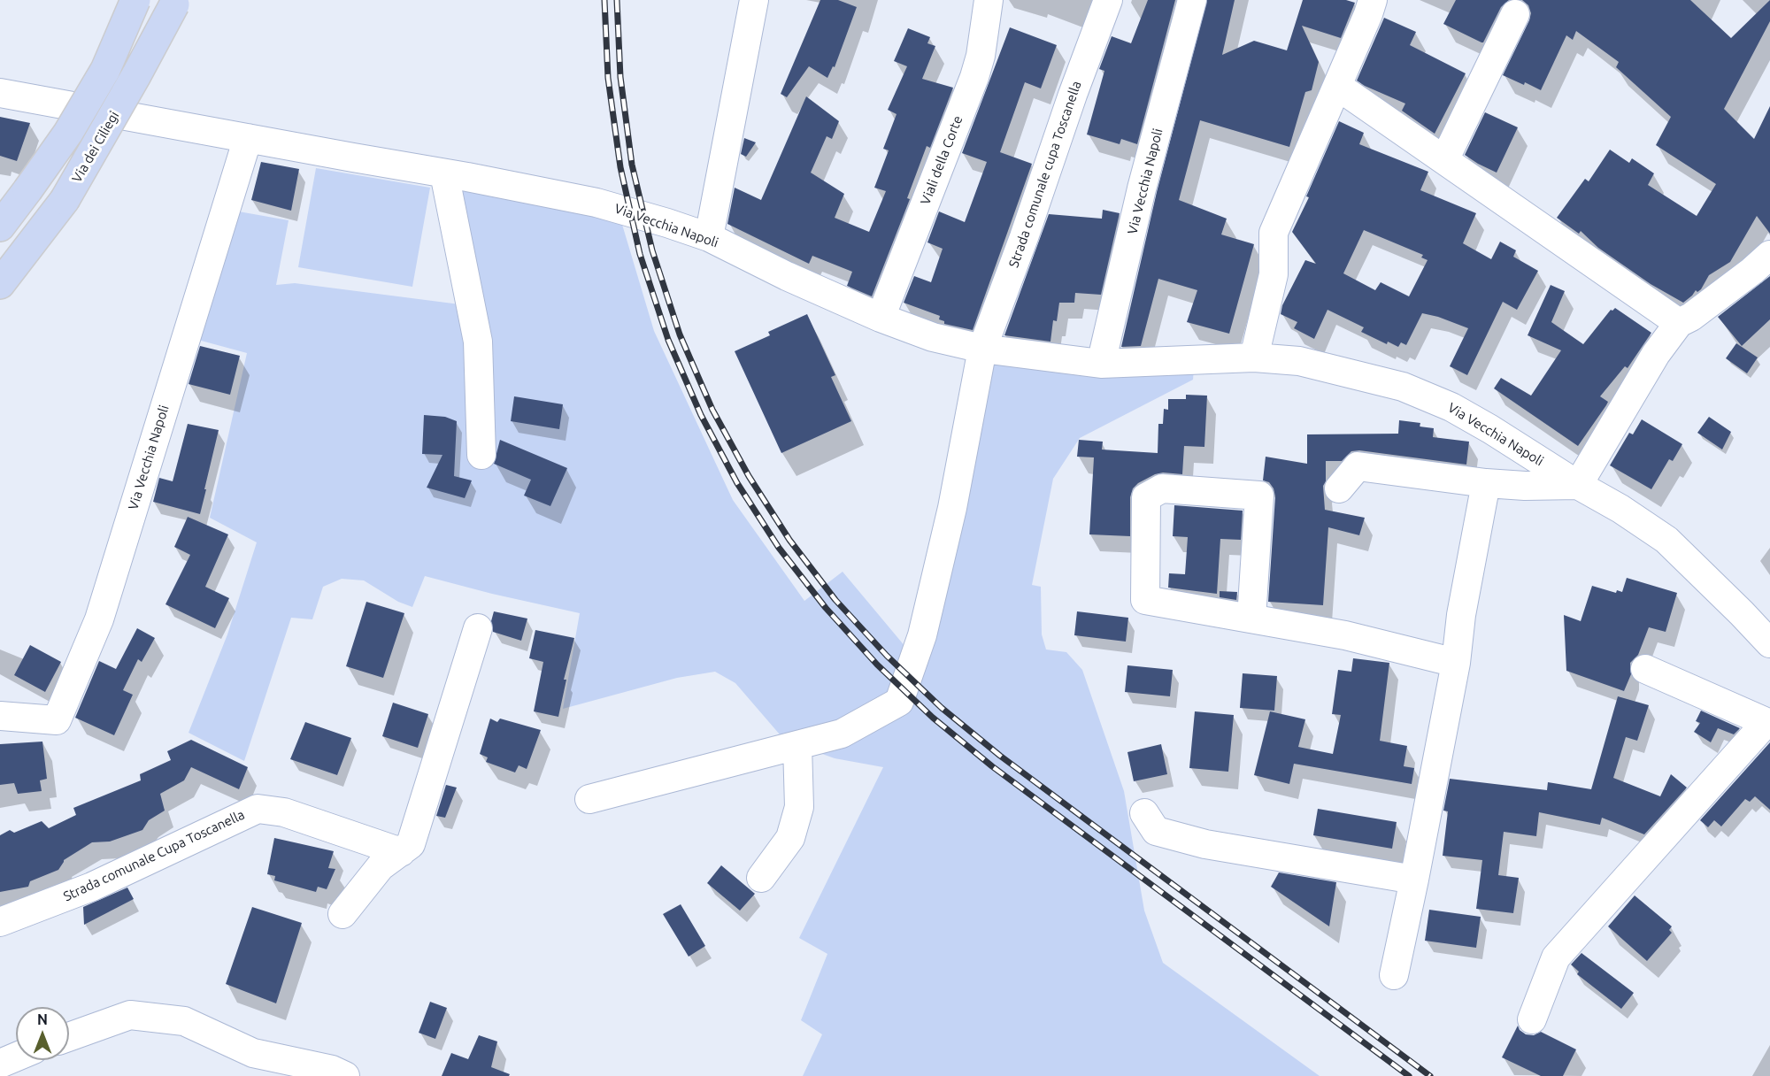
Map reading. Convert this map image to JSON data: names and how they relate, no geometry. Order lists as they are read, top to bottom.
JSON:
{
  "streets": {
    "main road": ["Via dei Ciliegi"],
    "street": [
      "Viali della Corte",
      "Strada comunale cupa Toscanella",
      "Via Vecchia Napoli",
      "Strada comunale Cupa Toscanella"
    ]
  },
  "crossings": [
    ["Viali della Corte", "Via Vecchia Napoli"],
    ["Strada comunale cupa Toscanella", "Via Vecchia Napoli"]
  ],
  "north": "top"
}
